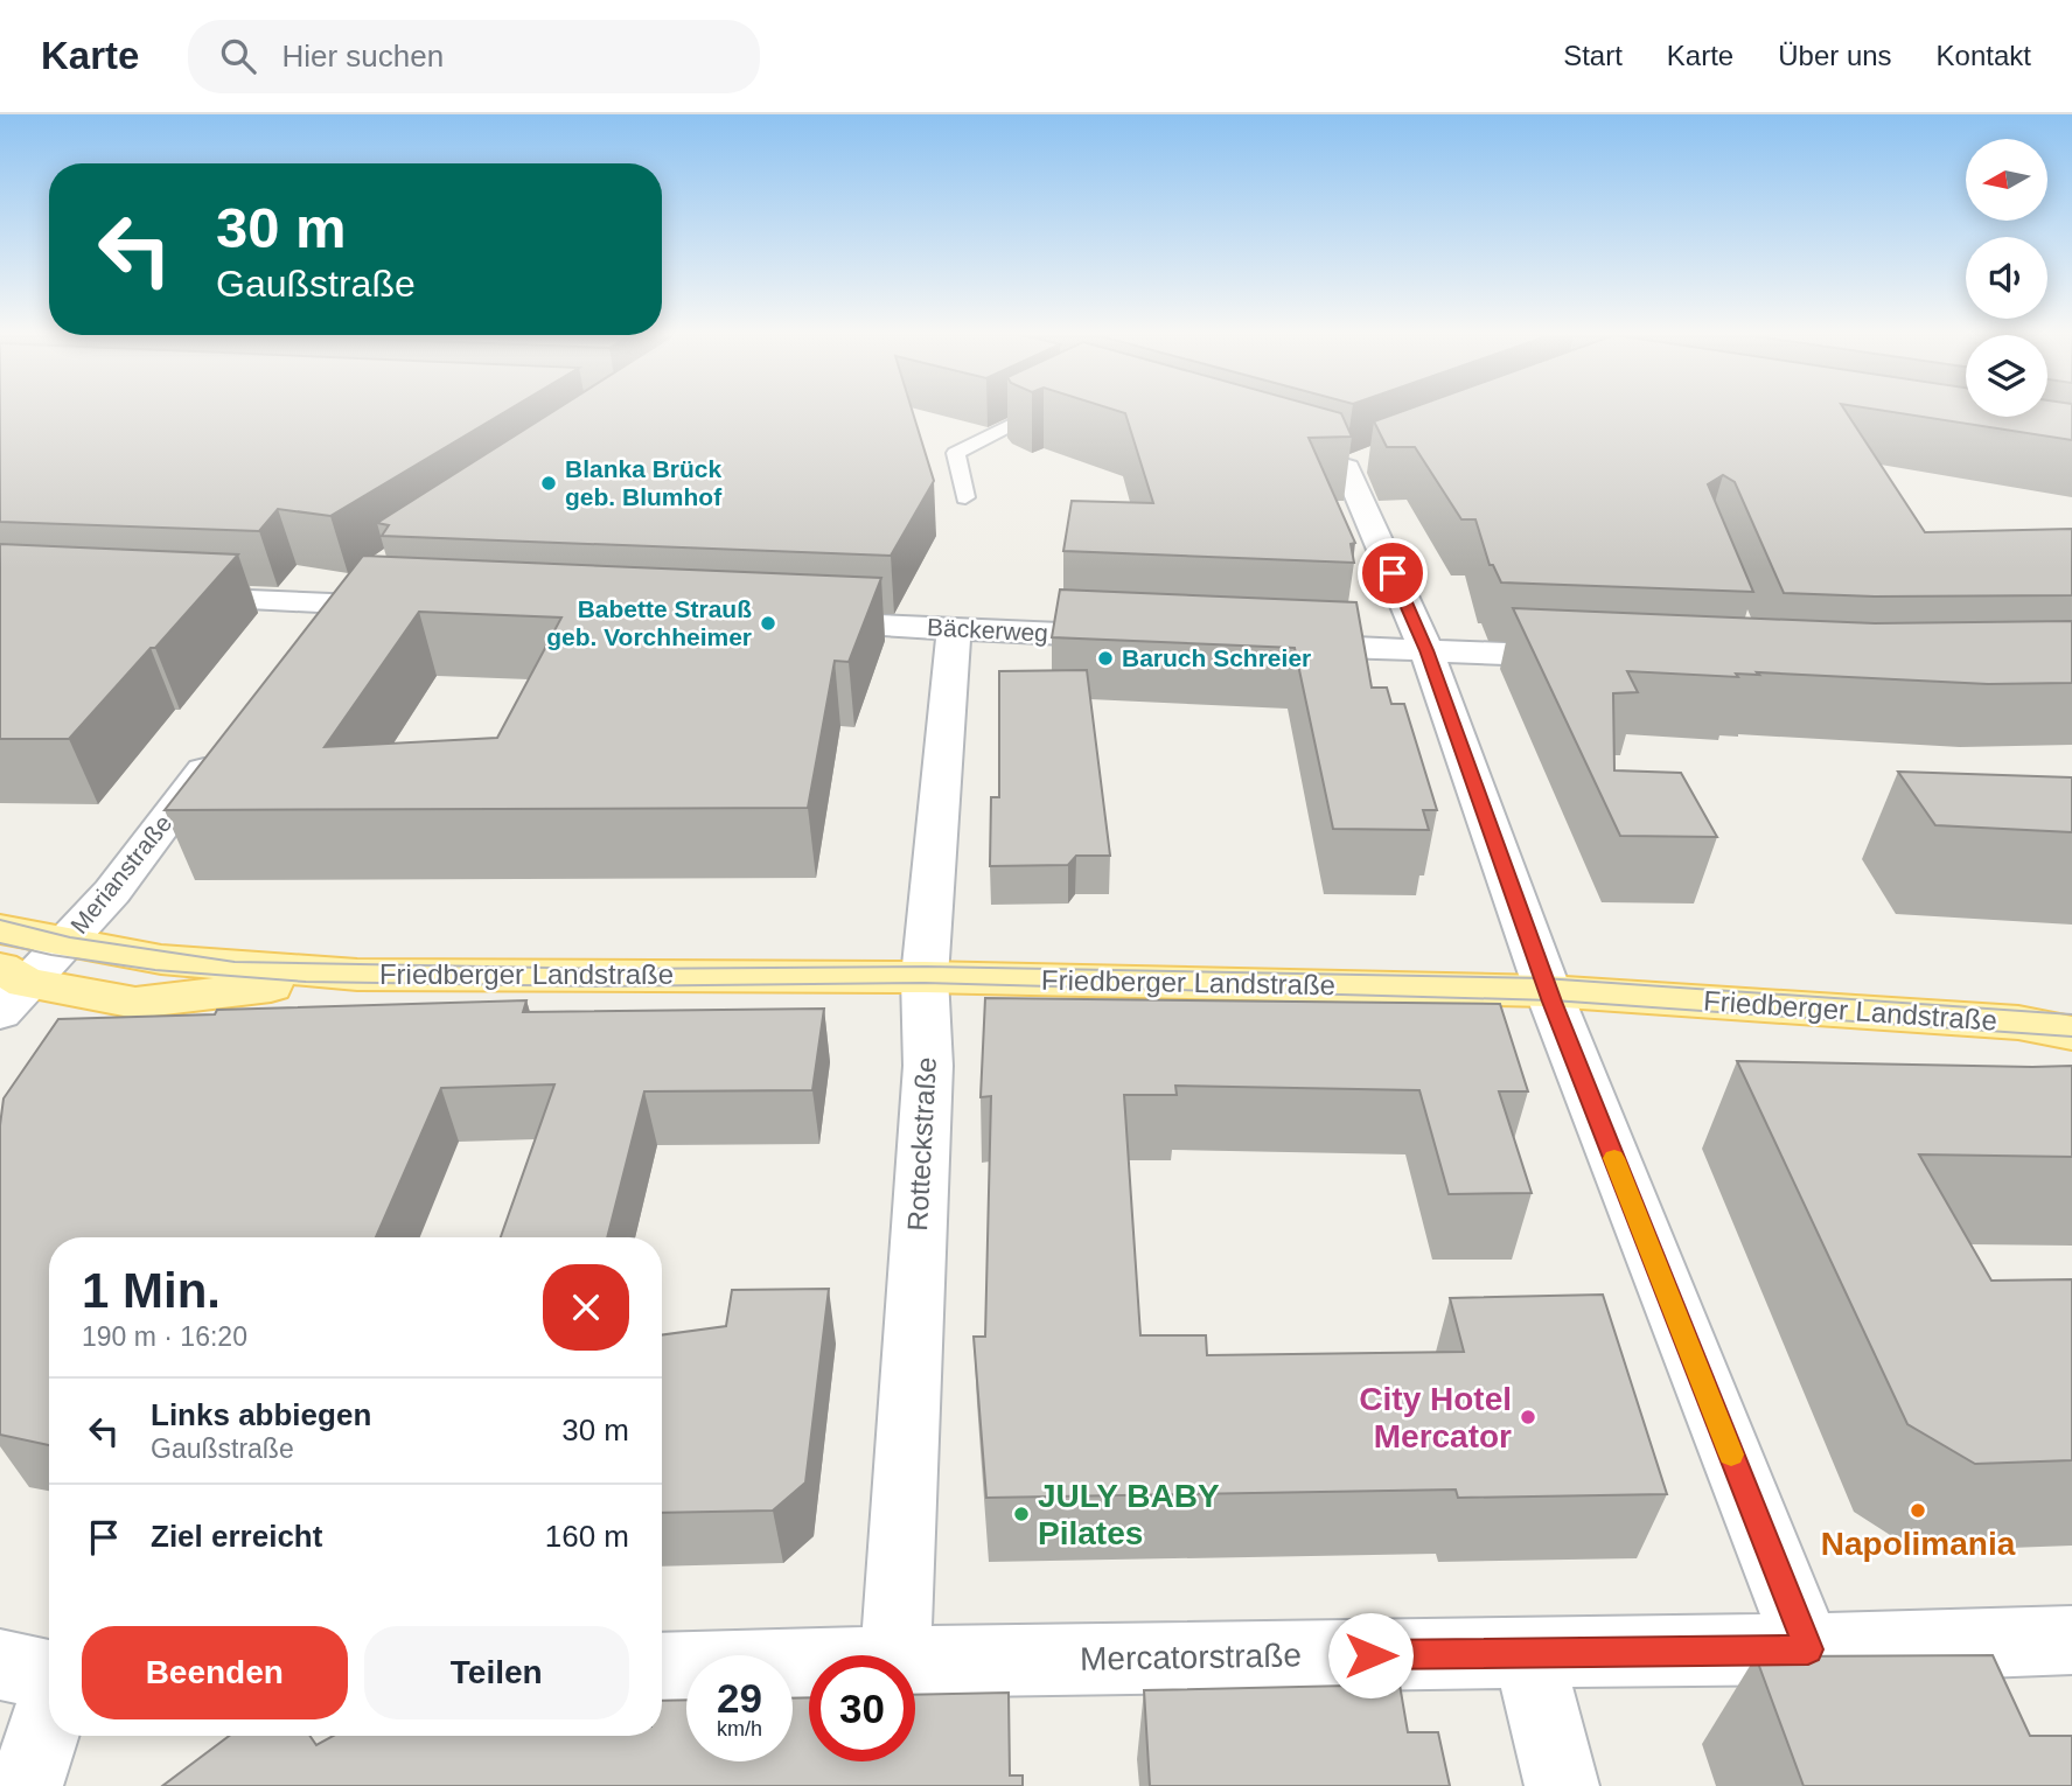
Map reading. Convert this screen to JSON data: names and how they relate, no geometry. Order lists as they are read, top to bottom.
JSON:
{
  "streets": {
    "main road": ["Friedberger Landstraße"],
    "street": [
      "Bäckerweg",
      "Merianstraße",
      "Rotteckstraße",
      "Mercatorstraße"
    ]
  },
  "crossings": [
    ["Bäckerweg", "Rotteckstraße"],
    ["Merianstraße", "Friedberger Landstraße"],
    ["Friedberger Landstraße", "Rotteckstraße"]
  ],
  "places": [
    "Blanka Brück geb. Blumhof",
    "Babette Strauß geb. Vorchheimer",
    "Baruch Schreier",
    "City Hotel Mercator",
    "Napolimania",
    "JULY BABY Pilates"
  ],
  "north": "left",
  "page": {
    "header": "Karte",
    "search": "Hier suchen",
    "nav": [
      "Start",
      "Karte",
      "Über uns",
      "Kontakt"
    ],
    "turn": ["30 m", "Gaußstraße"],
    "heading": ["1 Min.", "190 m · 16:20"],
    "list": [
      {
        "name": "Links abbiegen",
        "note": "Gaußstraße",
        "value": "30 m"
      },
      {
        "name": "Ziel erreicht",
        "value": "160 m"
      }
    ],
    "buttons": ["Beenden", "Teilen"],
    "speed": "29 km/h",
    "limit": "30"
  }
}
